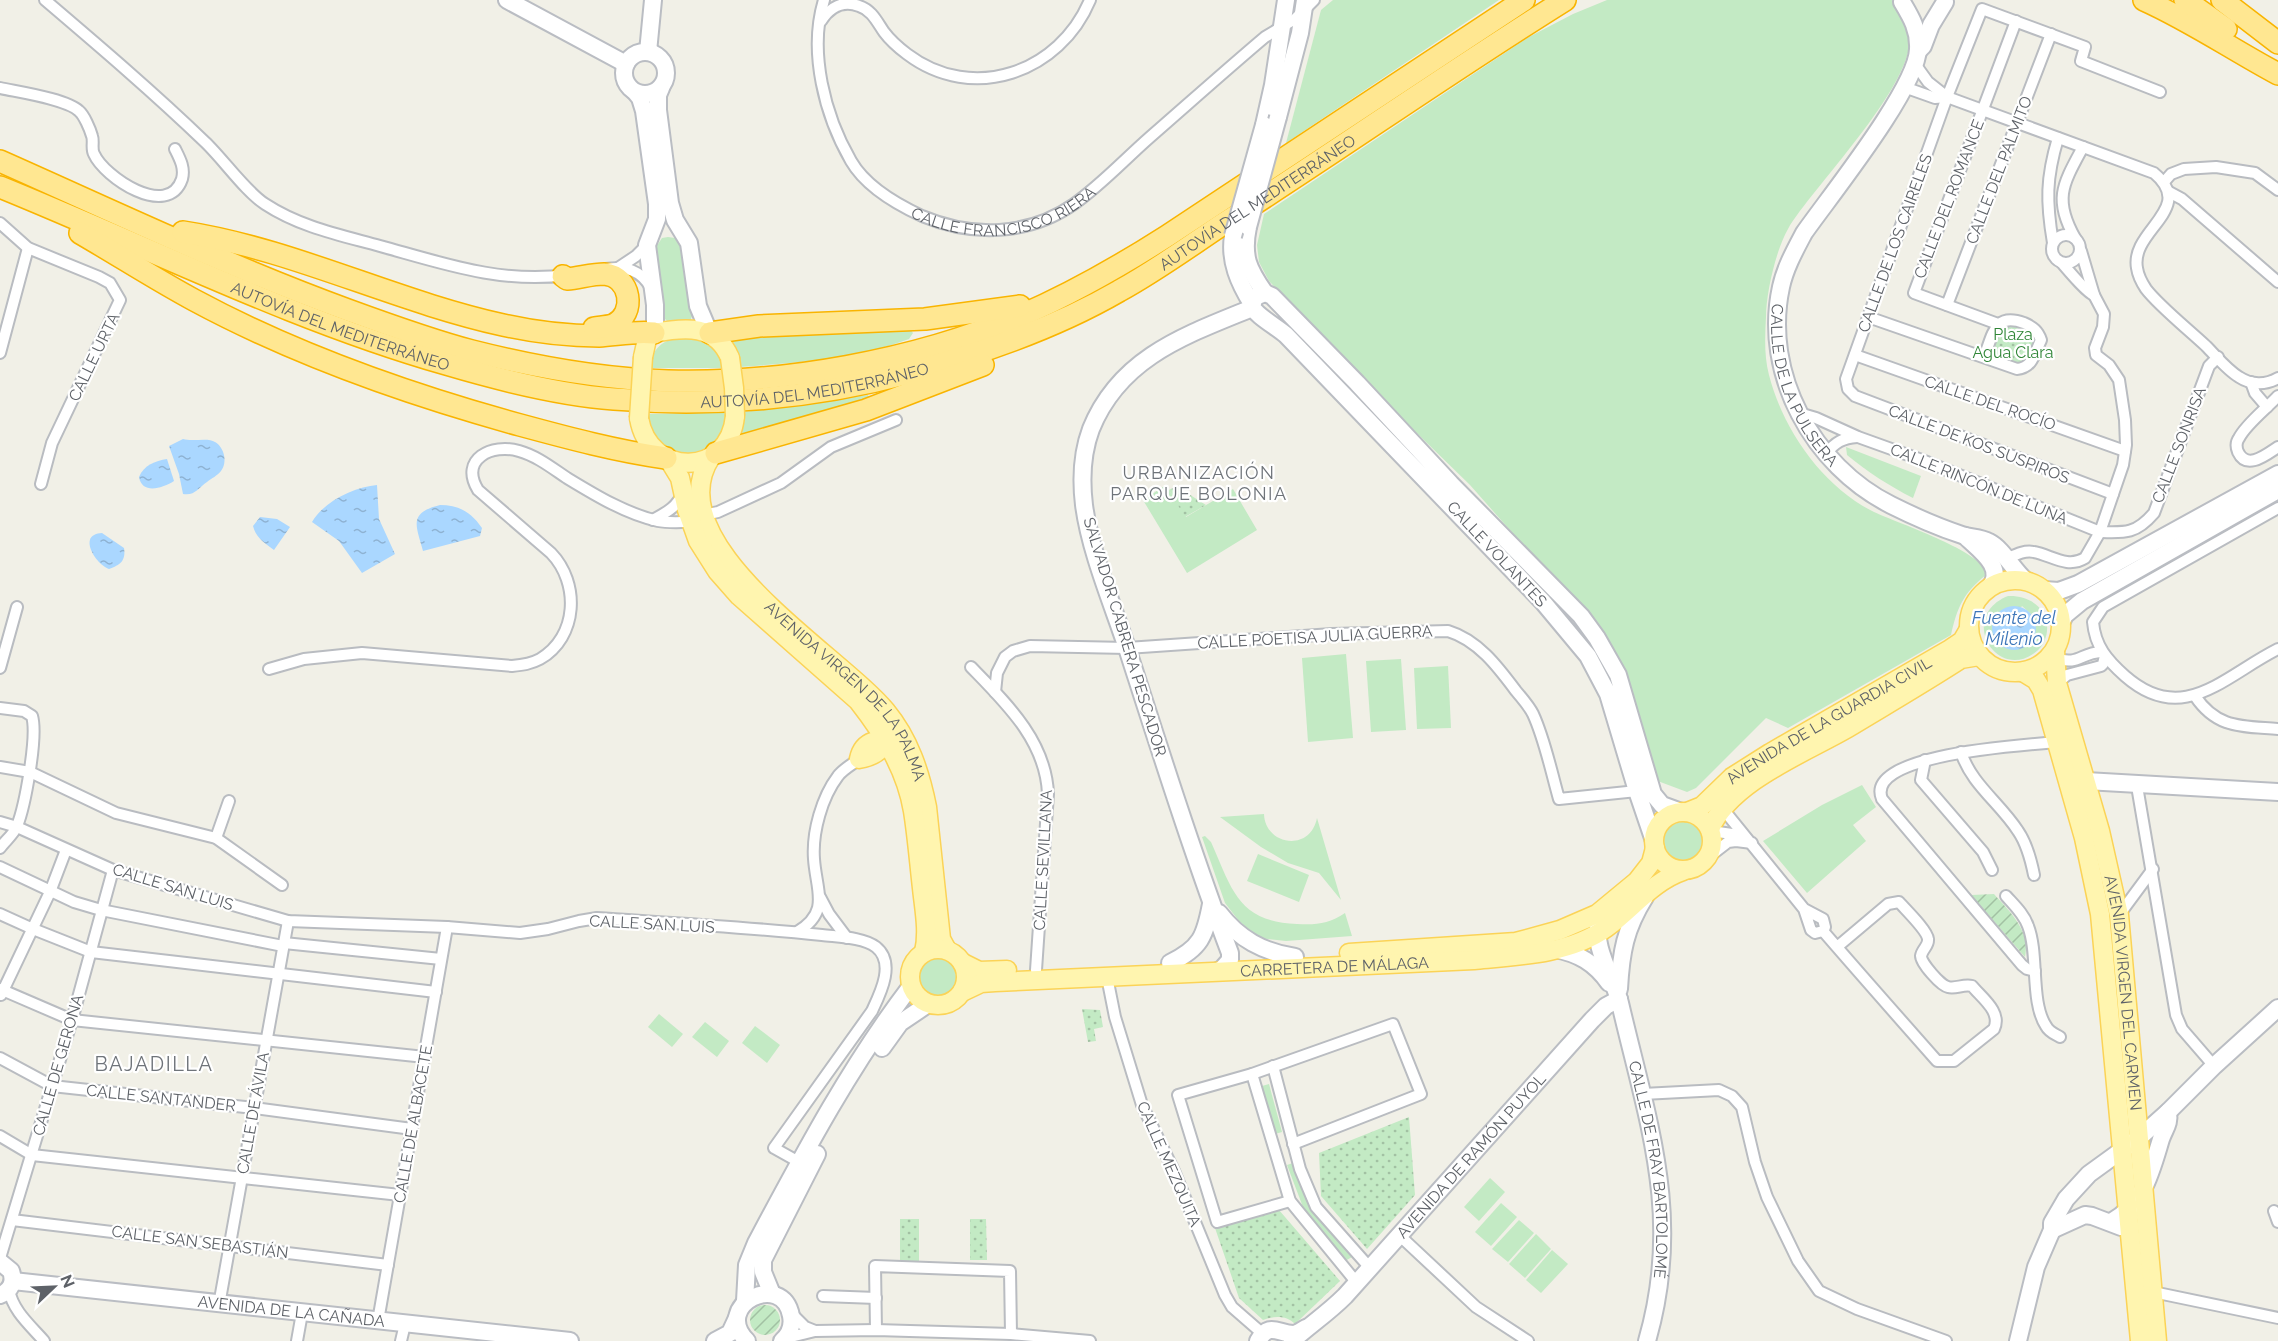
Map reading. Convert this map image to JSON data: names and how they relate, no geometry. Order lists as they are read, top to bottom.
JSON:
{
  "streets": {
    "highway": ["AUTOVÍA DEL MEDITERRÁNEO"],
    "main road": [
      "AVENIDA VIRGEN DE LA PALMA",
      "AVENIDA DE LA GUARDIA CIVIL",
      "CARRETERA DE MÁLAGA",
      "AVENIDA VIRGEN DEL CARMEN"
    ],
    "street": [
      "CALLE DEL PALMITO",
      "CALLE FRANCISCO RIERA",
      "CALLE DEL ROMANCE",
      "CALLE DE LOS CAIRELES",
      "CALLE URTA",
      "CALLE DE LA PULSERA",
      "CALLE DEL ROCÍO",
      "CALLE DE KOS SUSPIROS",
      "CALLE SONRISA",
      "CALLE RINCÓN DE LUNA",
      "CALLE VOLANTES",
      "SALVADOR CABRERA PESCADOR",
      "CALLE POETISA JULIA GUERRA",
      "CALLE SEVILLANA",
      "CALLE SAN LUIS",
      "CALLE DE GERONA",
      "CALLE SANTANDER",
      "CALLE DE ÁVILA",
      "CALLE DE ALBACETE",
      "AVENIDA DE RAMÓN PUYOL",
      "CALLE MEZQUITA",
      "CALLE DE FRAY BARTOLOMÉ",
      "CALLE SAN SEBASTIÁN",
      "AVENIDA DE LA CAÑADA"
    ]
  },
  "crossings": [
    ["CALLE DEL PALMITO", "CALLE DEL ROMANCE"],
    ["CALLE DEL ROMANCE", "CALLE DE LOS CAIRELES"],
    ["CALLE DE LOS CAIRELES", "CALLE DEL ROCÍO"],
    ["CALLE DE LOS CAIRELES", "CALLE DE KOS SUSPIROS"],
    ["CALLE DE LA PULSERA", "CALLE RINCÓN DE LUNA"],
    ["CALLE DE LA PULSERA", "AVENIDA DE LA GUARDIA CIVIL"],
    ["CALLE DE LA PULSERA", "AVENIDA VIRGEN DEL CARMEN"],
    ["CALLE SONRISA", "CALLE RINCÓN DE LUNA"],
    ["CALLE VOLANTES", "SALVADOR CABRERA PESCADOR"],
    ["CALLE VOLANTES", "CALLE POETISA JULIA GUERRA"],
    ["CALLE VOLANTES", "AVENIDA DE LA GUARDIA CIVIL"],
    ["CALLE VOLANTES", "CARRETERA DE MÁLAGA"],
    ["SALVADOR CABRERA PESCADOR", "CALLE POETISA JULIA GUERRA"],
    ["SALVADOR CABRERA PESCADOR", "CARRETERA DE MÁLAGA"],
    ["CALLE POETISA JULIA GUERRA", "CALLE SEVILLANA"],
    ["AVENIDA VIRGEN DE LA PALMA", "CARRETERA DE MÁLAGA"],
    ["AVENIDA DE LA GUARDIA CIVIL", "CARRETERA DE MÁLAGA"],
    ["AVENIDA DE LA GUARDIA CIVIL", "AVENIDA VIRGEN DEL CARMEN"],
    ["CALLE SEVILLANA", "CARRETERA DE MÁLAGA"],
    ["CALLE SAN LUIS", "CALLE DE GERONA"],
    ["CALLE SAN LUIS", "CALLE DE ÁVILA"],
    ["CALLE SAN LUIS", "CALLE DE ALBACETE"],
    ["CARRETERA DE MÁLAGA", "CALLE MEZQUITA"],
    ["CALLE DE GERONA", "CALLE SANTANDER"],
    ["CALLE DE GERONA", "CALLE SAN SEBASTIÁN"],
    ["CALLE SANTANDER", "CALLE DE ÁVILA"],
    ["CALLE SANTANDER", "CALLE DE ALBACETE"],
    ["CALLE DE ÁVILA", "CALLE SAN SEBASTIÁN"],
    ["CALLE DE ÁVILA", "AVENIDA DE LA CAÑADA"],
    ["CALLE DE ALBACETE", "CALLE SAN SEBASTIÁN"],
    ["CALLE DE ALBACETE", "AVENIDA DE LA CAÑADA"],
    ["AVENIDA DE RAMÓN PUYOL", "CALLE DE FRAY BARTOLOMÉ"]
  ],
  "districts": ["URBANIZACIÓN PARQUE BOLONIA", "BAJADILLA"],
  "water": ["Fuente del Milenio"],
  "parks": ["Plaza Agua Clara"],
  "north": "top right"
}
